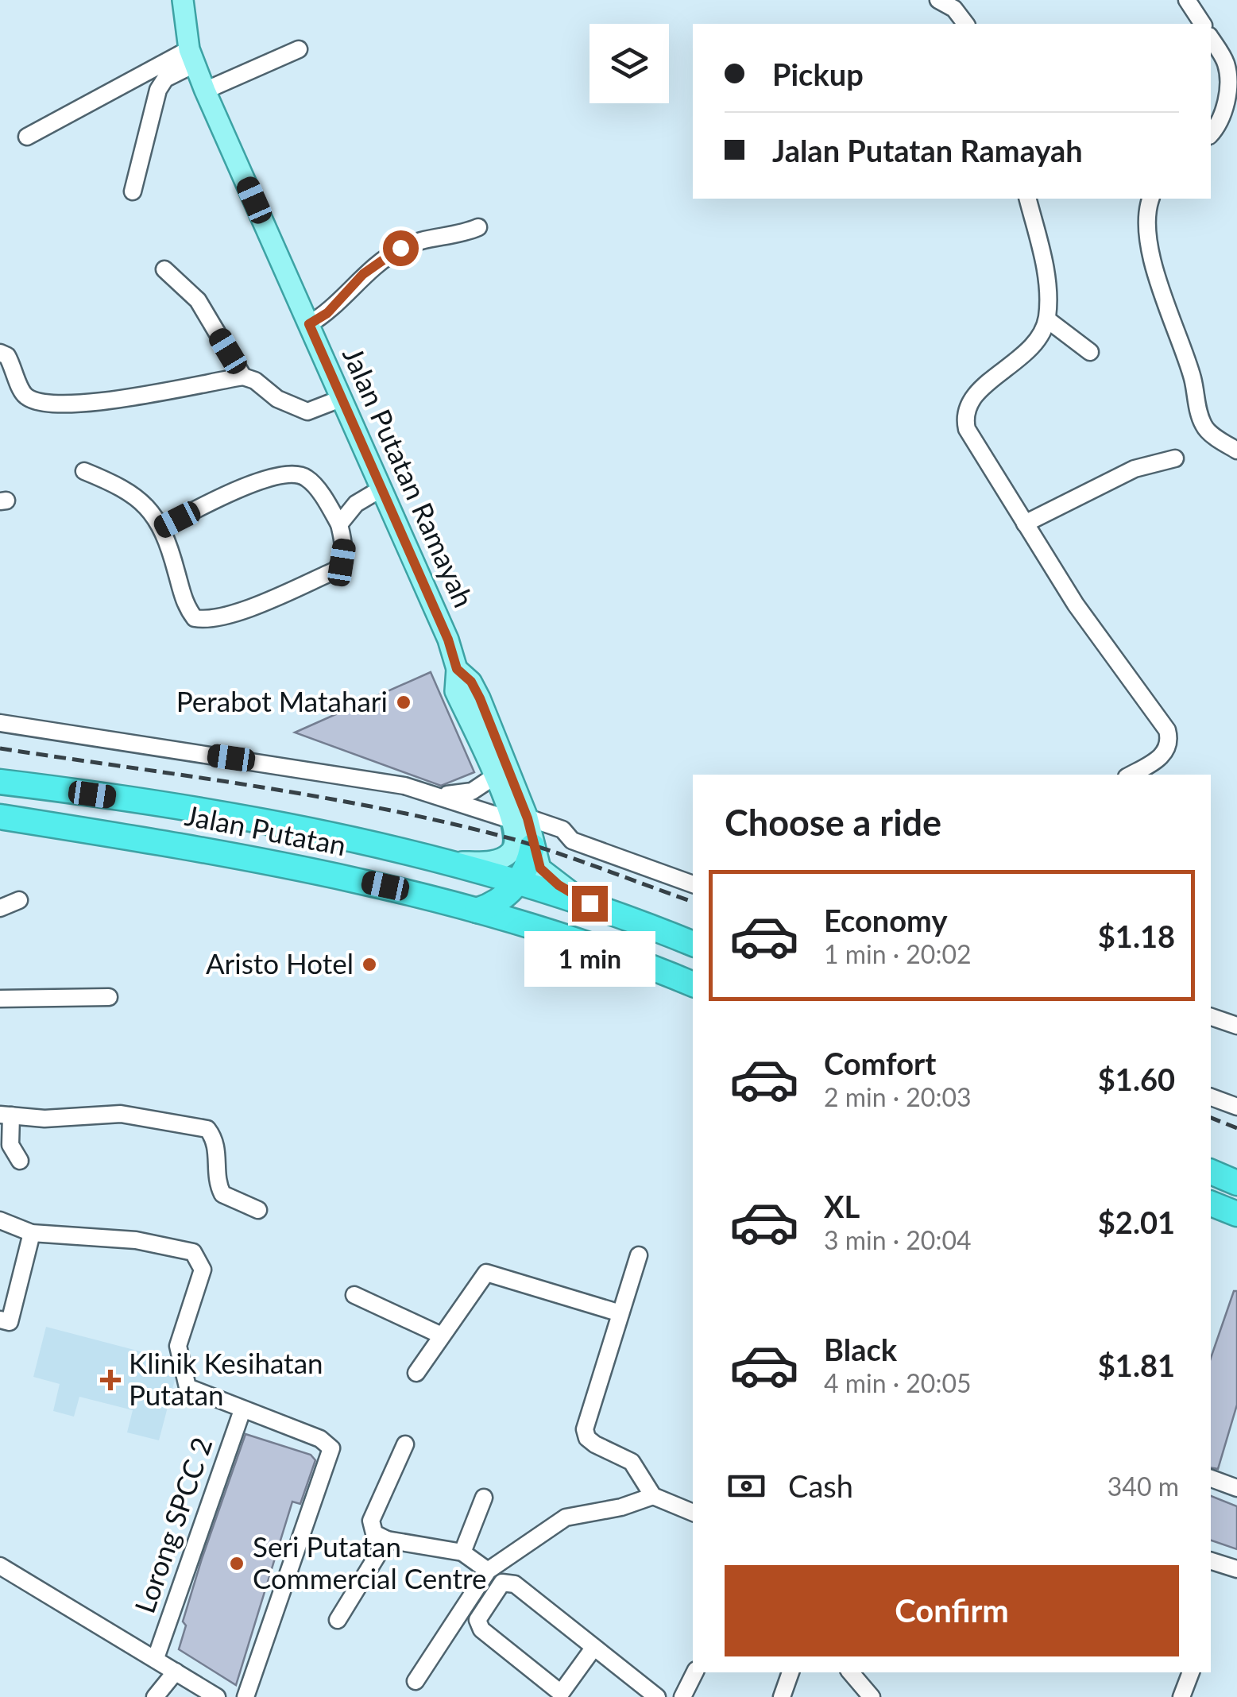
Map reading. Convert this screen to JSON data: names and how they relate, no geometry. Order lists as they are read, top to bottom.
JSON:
{
  "streets": {
    "highway": ["Jalan Putatan"],
    "main road": ["Jalan Putatan Ramayah"],
    "street": ["Lorong SPCC 2"]
  },
  "crossings": [
    ["Jalan Putatan Ramayah", "Jalan Putatan"]
  ],
  "places": {
    "other": ["Perabot Matahari", "Aristo Hotel", "Seri Putatan Commercial Centre"],
    "health": ["Klinik Kesihatan Putatan"]
  },
  "page": {
    "banner": ["Pickup", "Jalan Putatan Ramayah"],
    "heading": "Choose a ride",
    "list": [
      {
        "name": "Economy",
        "note": "1 min · 20:02",
        "value": "$1.18"
      },
      {
        "name": "Comfort",
        "note": "2 min · 20:03",
        "value": "$1.60"
      },
      {
        "name": "XL",
        "note": "3 min · 20:04",
        "value": "$2.01"
      },
      {
        "name": "Black",
        "note": "4 min · 20:05",
        "value": "$1.81"
      }
    ],
    "bubble": "1 min",
    "pay": ["Cash", "340 m"],
    "buttons": "Confirm"
  }
}
